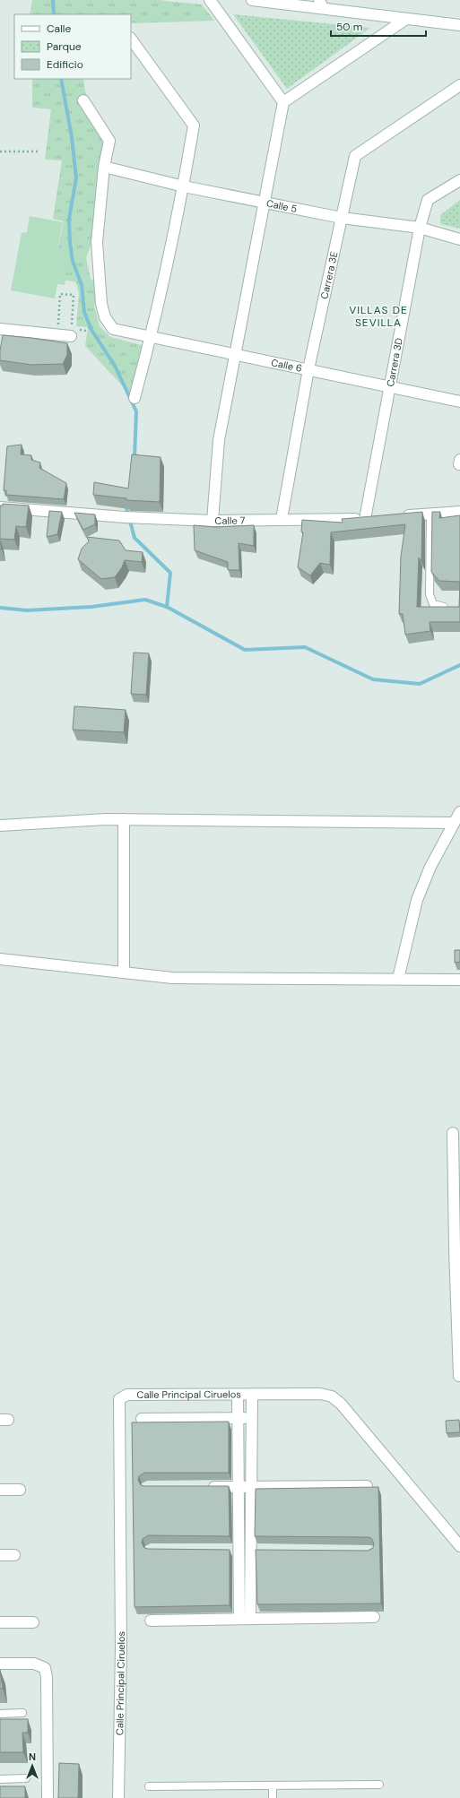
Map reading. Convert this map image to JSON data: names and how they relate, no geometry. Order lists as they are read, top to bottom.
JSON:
{
  "streets": {
    "street": [
      "Calle 5",
      "Carrera 3E",
      "Carrera 3D",
      "Calle 6",
      "Calle 7",
      "Calle Principal Ciruelos"
    ]
  },
  "crossings": [
    ["Calle 5", "Carrera 3E"],
    ["Calle 5", "Carrera 3D"],
    ["Calle 5", "Calle 6"],
    ["Carrera 3E", "Calle 6"],
    ["Carrera 3E", "Calle 7"],
    ["Carrera 3D", "Calle 6"],
    ["Carrera 3D", "Calle 7"]
  ],
  "districts": ["VILLAS DE SEVILLA"],
  "legend": ["Calle", "Parque", "Edificio"],
  "scale_bar": "50 m",
  "north": "top"
}
